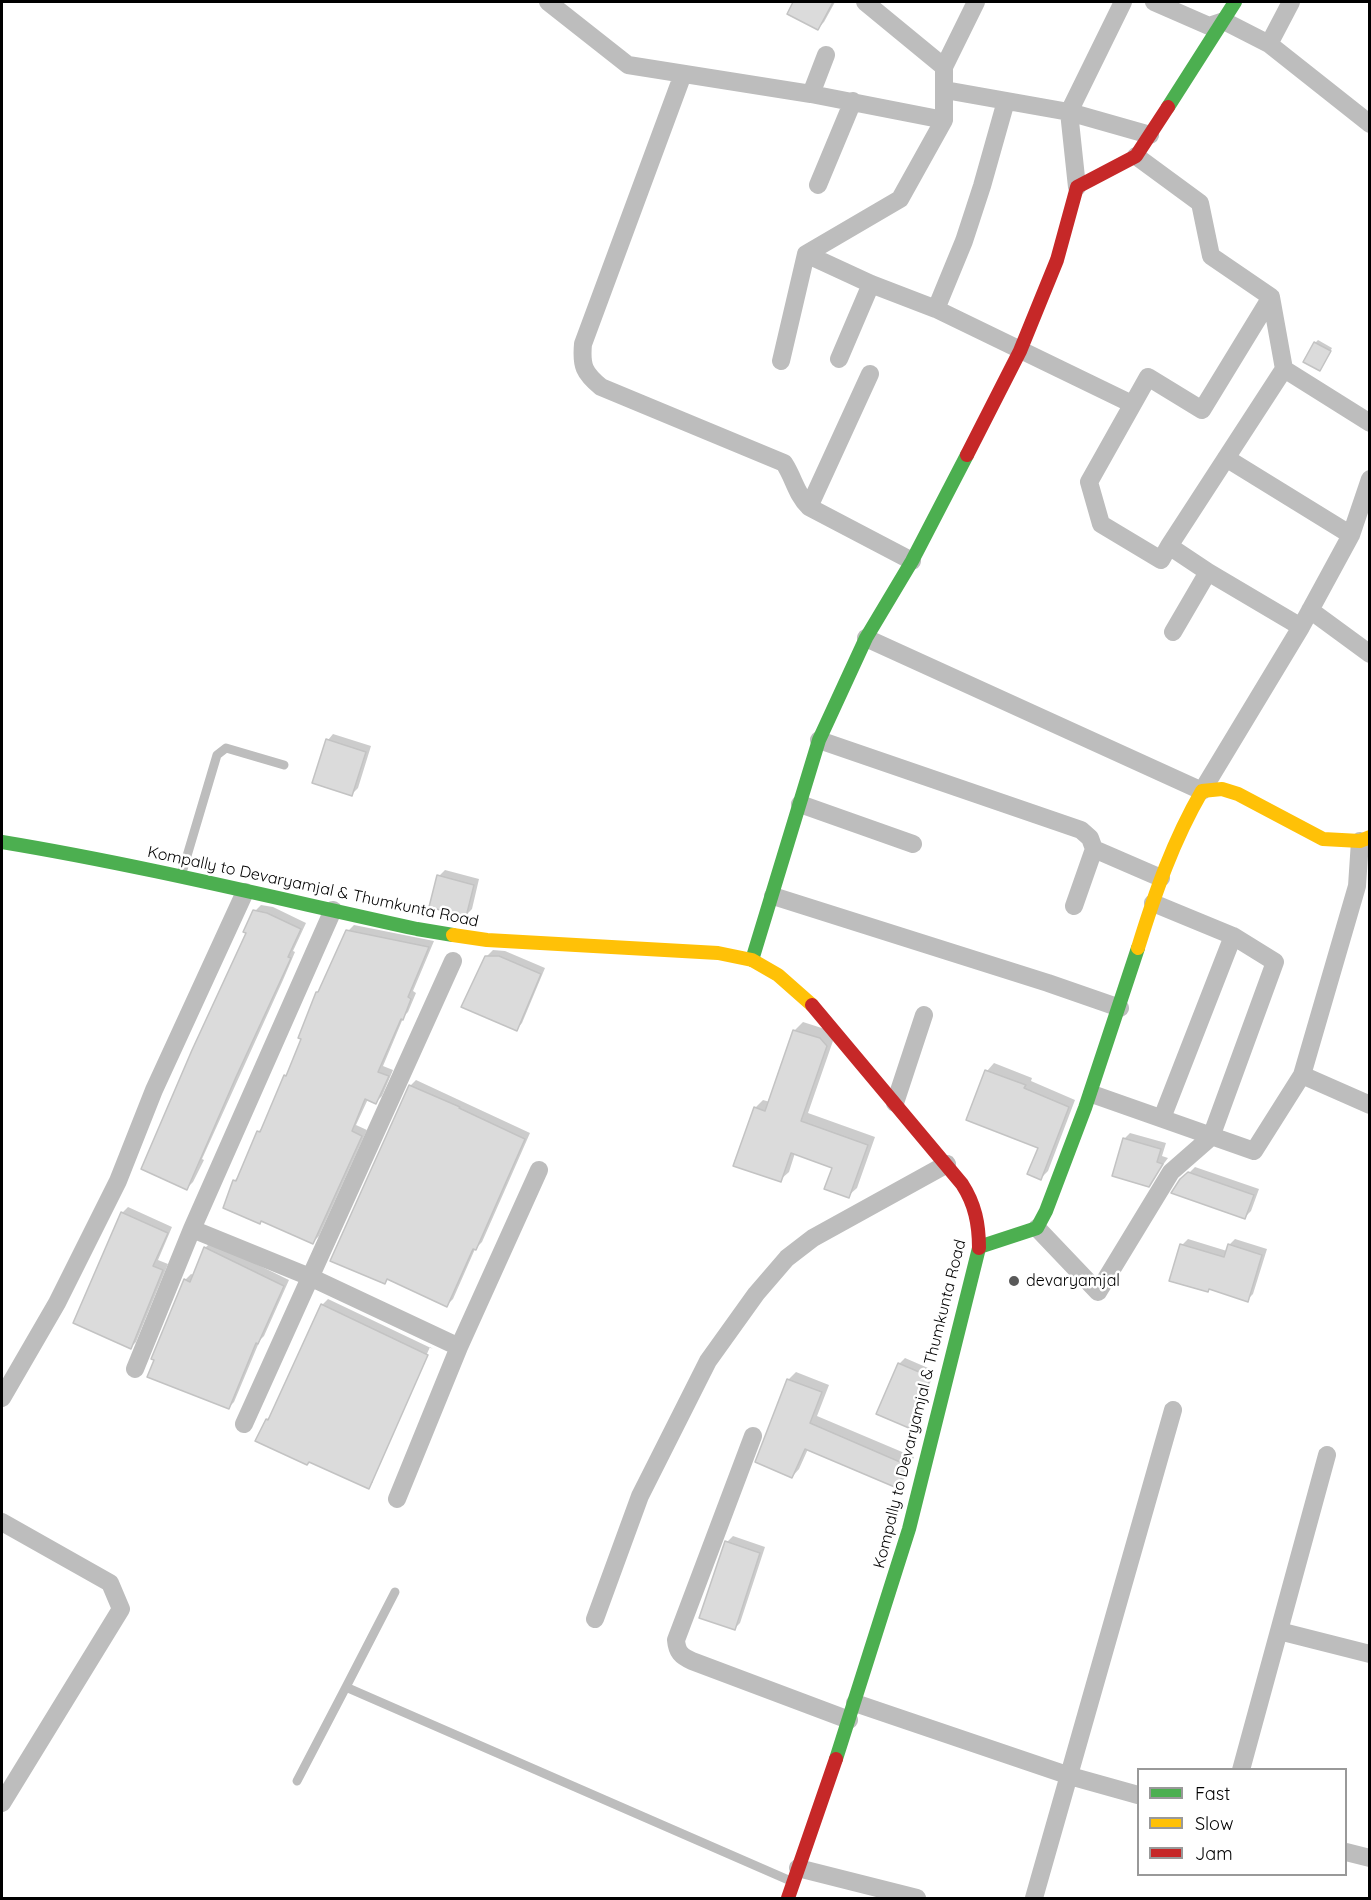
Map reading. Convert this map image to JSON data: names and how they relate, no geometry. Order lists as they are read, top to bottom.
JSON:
{
  "streets": {
    "street": ["Kompally to Devaryamjal & Thumkunta Road"]
  },
  "places": ["devaryamjal"],
  "legend": ["Fast", "Slow", "Jam"]
}
